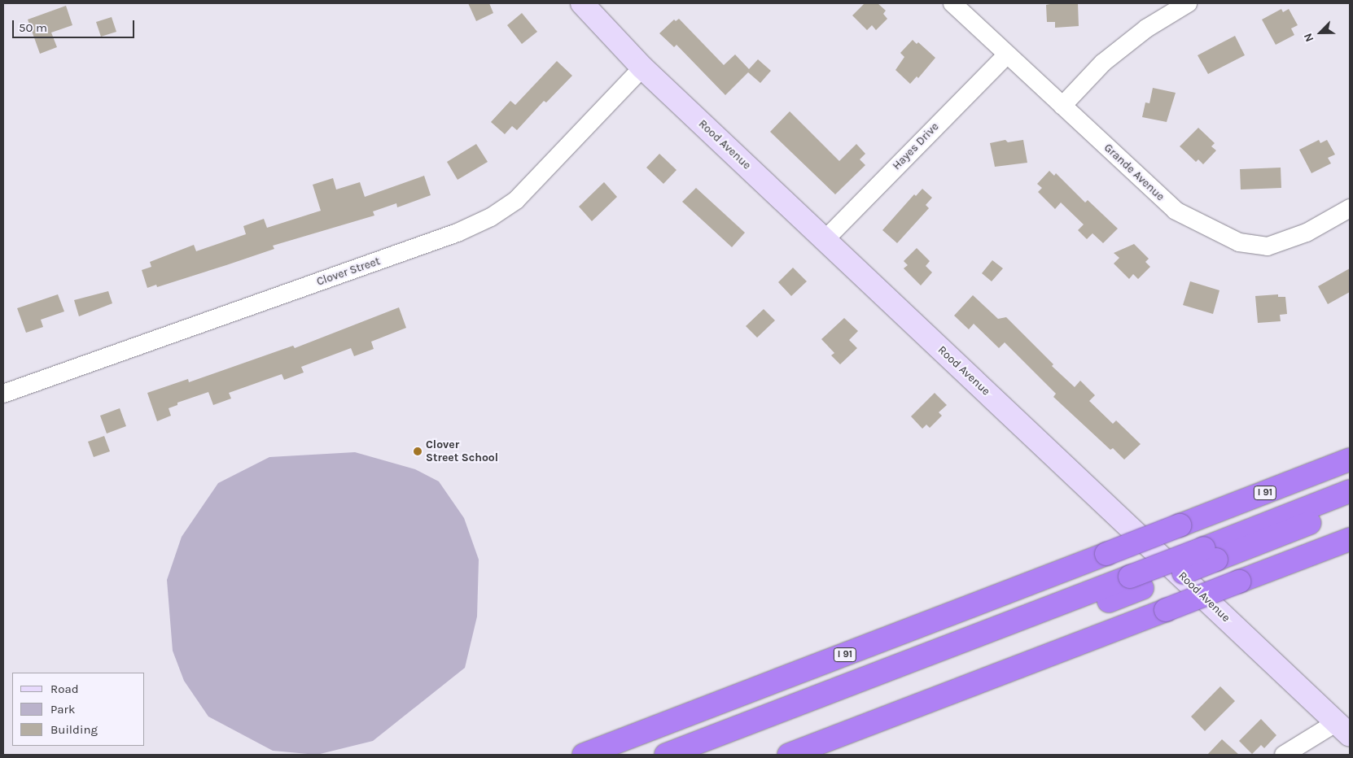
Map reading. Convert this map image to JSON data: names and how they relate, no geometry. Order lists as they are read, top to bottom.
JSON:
{
  "streets": {
    "highway": ["I 91"],
    "street": [
      "Rood Avenue",
      "Hayes Drive",
      "Grande Avenue",
      "Clover Street"
    ]
  },
  "crossings": [
    ["Rood Avenue", "Hayes Drive"],
    ["Rood Avenue", "Clover Street"],
    ["Hayes Drive", "Grande Avenue"]
  ],
  "places": ["Clover Street School"],
  "legend": ["Road", "Park", "Building"],
  "scale_bar": "50 m",
  "north": "bottom left"
}
